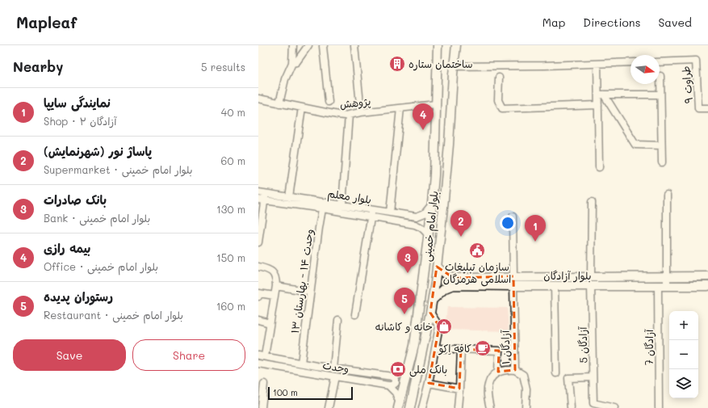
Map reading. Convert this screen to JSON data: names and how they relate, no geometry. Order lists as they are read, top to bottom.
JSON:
{
  "streets": {
    "main road": ["بلوار امام خمینی", "بلوار آزادگان"],
    "street": [
      "طراوت ۹",
      "پژوهش",
      "بلوار معلم",
      "وحدت ۱۴ - بهارستان ۱۳",
      "آزادگان 5",
      "آزادگان ۱",
      "آزادگان 7",
      "وحدت"
    ]
  },
  "crossings": [
    ["پژوهش", "بلوار امام خمینی"],
    ["بلوار معلم", "بلوار امام خمینی"],
    ["بلوار معلم", "وحدت ۱۴ - بهارستان ۱۳"],
    ["بلوار امام خمینی", "بلوار آزادگان"],
    ["بلوار امام خمینی", "وحدت"],
    ["بلوار آزادگان", "آزادگان 5"],
    ["بلوار آزادگان", "آزادگان ۱"],
    ["بلوار آزادگان", "آزادگان 7"],
    ["وحدت ۱۴ - بهارستان ۱۳", "وحدت"]
  ],
  "places": {
    "building": ["ساختمان ستاره"],
    "public building": ["سازمان تبلیغات اسلامی هرمزگان"],
    "shop": ["خانه و کاشانه"],
    "cafe": ["کافه اِکو"],
    "bank": ["بانک ملی"]
  },
  "scale_bar": "100 m",
  "north": "right",
  "page": {
    "header": "Mapleaf",
    "nav": ["Map", "Directions", "Saved"],
    "heading": ["Nearby", "5 results"],
    "list": [
      {
        "mark": "1",
        "name": "نمایندگی سایپا",
        "note": "Shop · آزادگان ۲",
        "value": "40 m"
      },
      {
        "mark": "2",
        "name": "پاساژ نور (شهرنمایش)",
        "note": "Supermarket · بلوار امام خمینی",
        "value": "60 m"
      },
      {
        "mark": "3",
        "name": "بانک صادرات",
        "note": "Bank · بلوار امام خمینی",
        "value": "130 m"
      },
      {
        "mark": "4",
        "name": "بیمه رازی",
        "note": "Office · بلوار امام خمینی",
        "value": "150 m"
      },
      {
        "mark": "5",
        "name": "رستوران پدیده",
        "note": "Restaurant · بلوار امام خمینی",
        "value": "160 m"
      }
    ],
    "pins": [
      "4",
      "2",
      "1",
      "3",
      "5"
    ],
    "map_buttons": ["+", "−"],
    "buttons": ["Save", "Share"],
    "scale": "100 m"
  }
}
